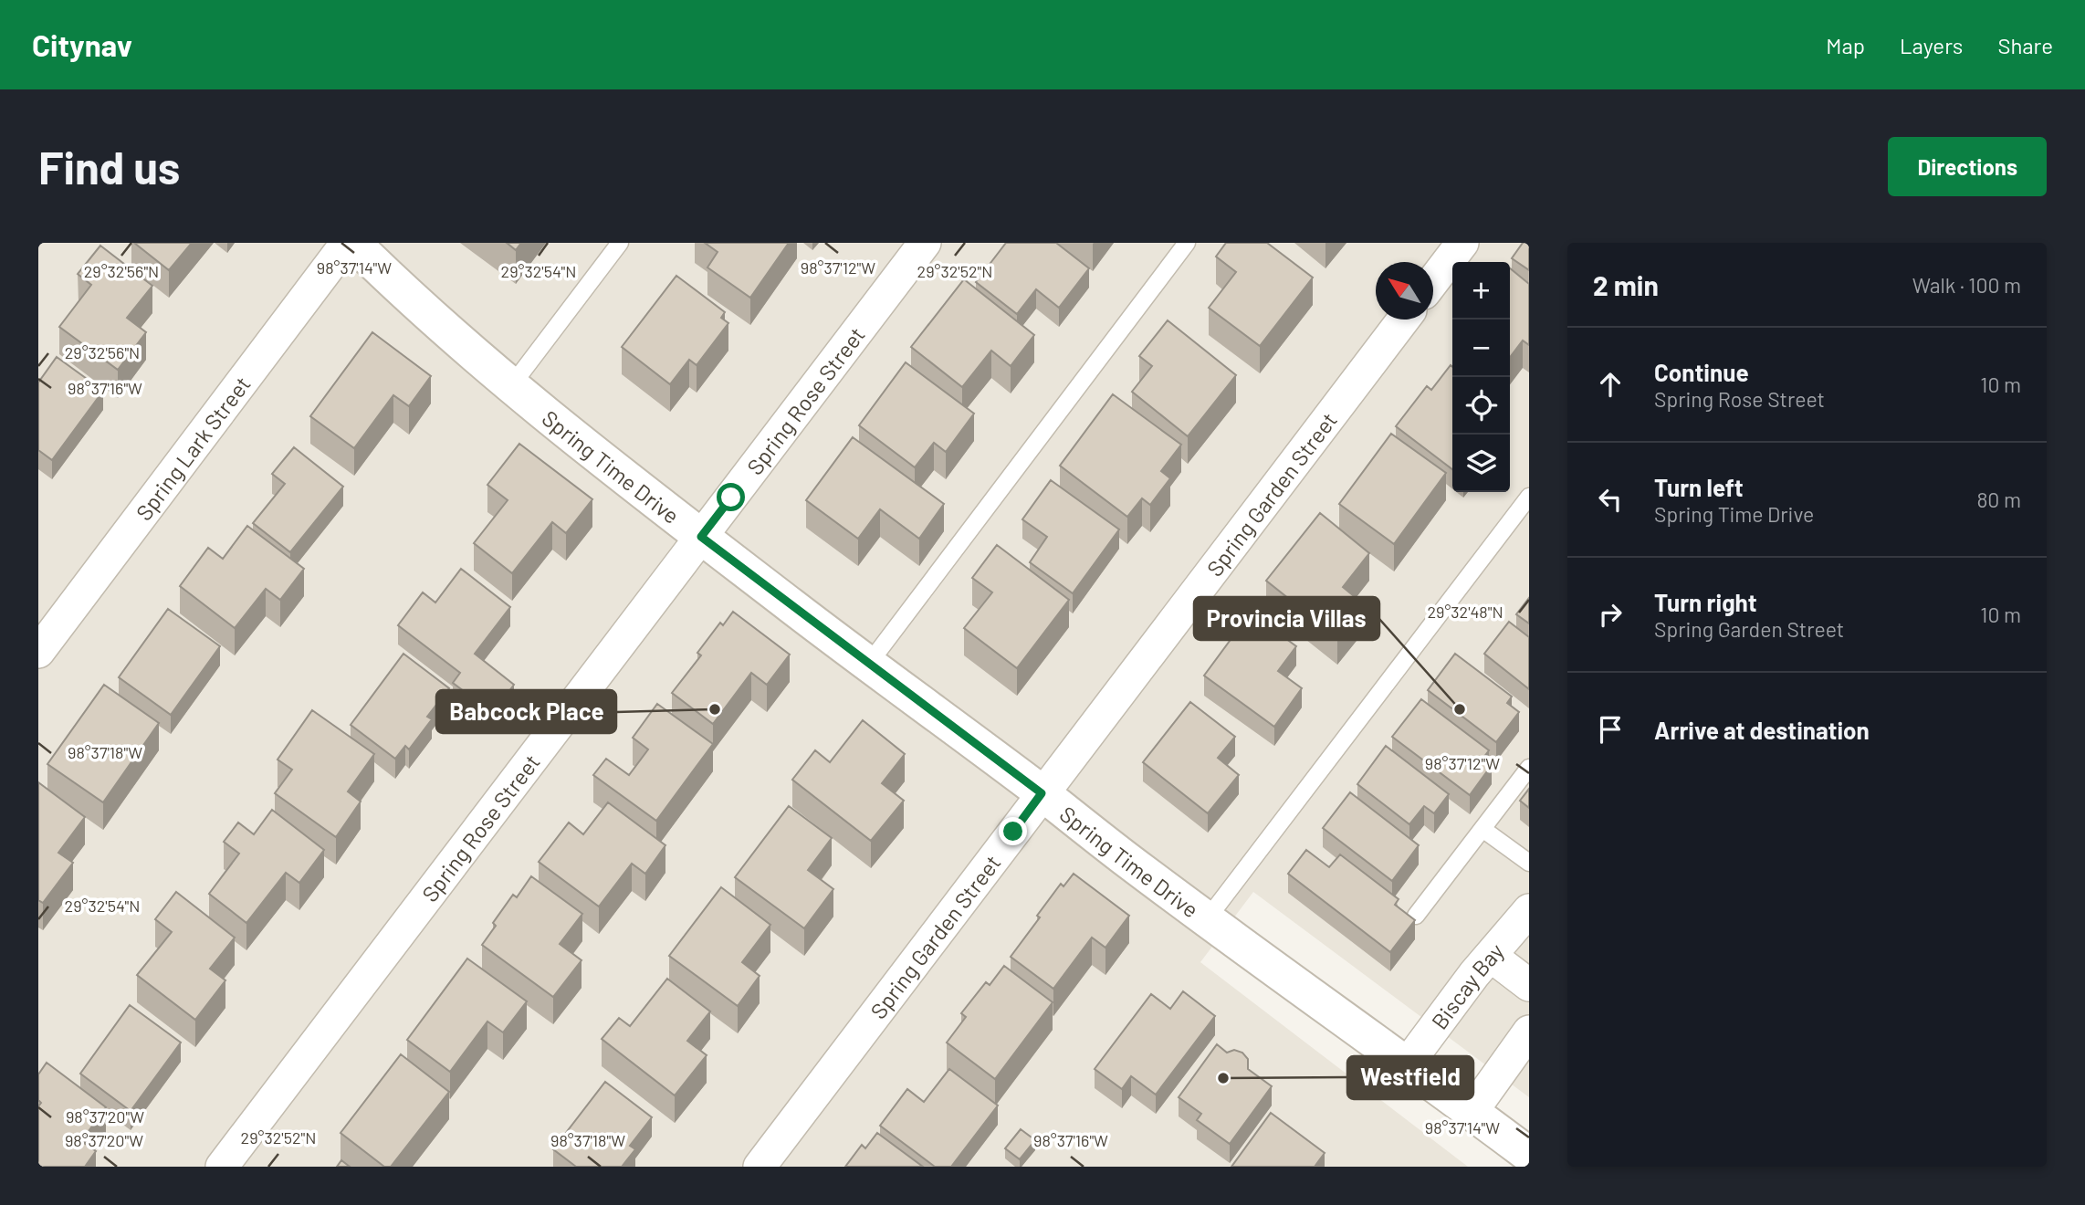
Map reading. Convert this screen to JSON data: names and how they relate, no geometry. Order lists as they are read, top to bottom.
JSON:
{
  "streets": {
    "street": [
      "Spring Rose Street",
      "Spring Lark Street",
      "Spring Time Drive",
      "Spring Garden Street",
      "Biscay Bay"
    ]
  },
  "crossings": [
    ["Spring Rose Street", "Spring Time Drive"],
    ["Spring Time Drive", "Spring Garden Street"],
    ["Spring Time Drive", "Biscay Bay"]
  ],
  "places": ["Babcock Place", "Provincia Villas", "Westfield"],
  "north": "top left",
  "page": {
    "header": "Citynav",
    "nav": ["Map", "Layers", "Share"],
    "buttons": "Directions",
    "title": "Find us",
    "heading": ["2 min", "Walk · 100 m"],
    "map_buttons": ["+", "−"],
    "list": [
      ["Continue", "Spring Rose Street", "10 m"],
      ["Turn left", "Spring Time Drive", "80 m"],
      ["Turn right", "Spring Garden Street", "10 m"],
      "Arrive at destination"
    ]
  },
  "coordinates": [
    "98°37'14\"W",
    "98°37'12\"W",
    "29°32'56\"N",
    "29°32'54\"N",
    "29°32'52\"N",
    "98°37'16\"W",
    "29°32'48\"N",
    "98°37'18\"W",
    "98°37'20\"W"
  ]
}
